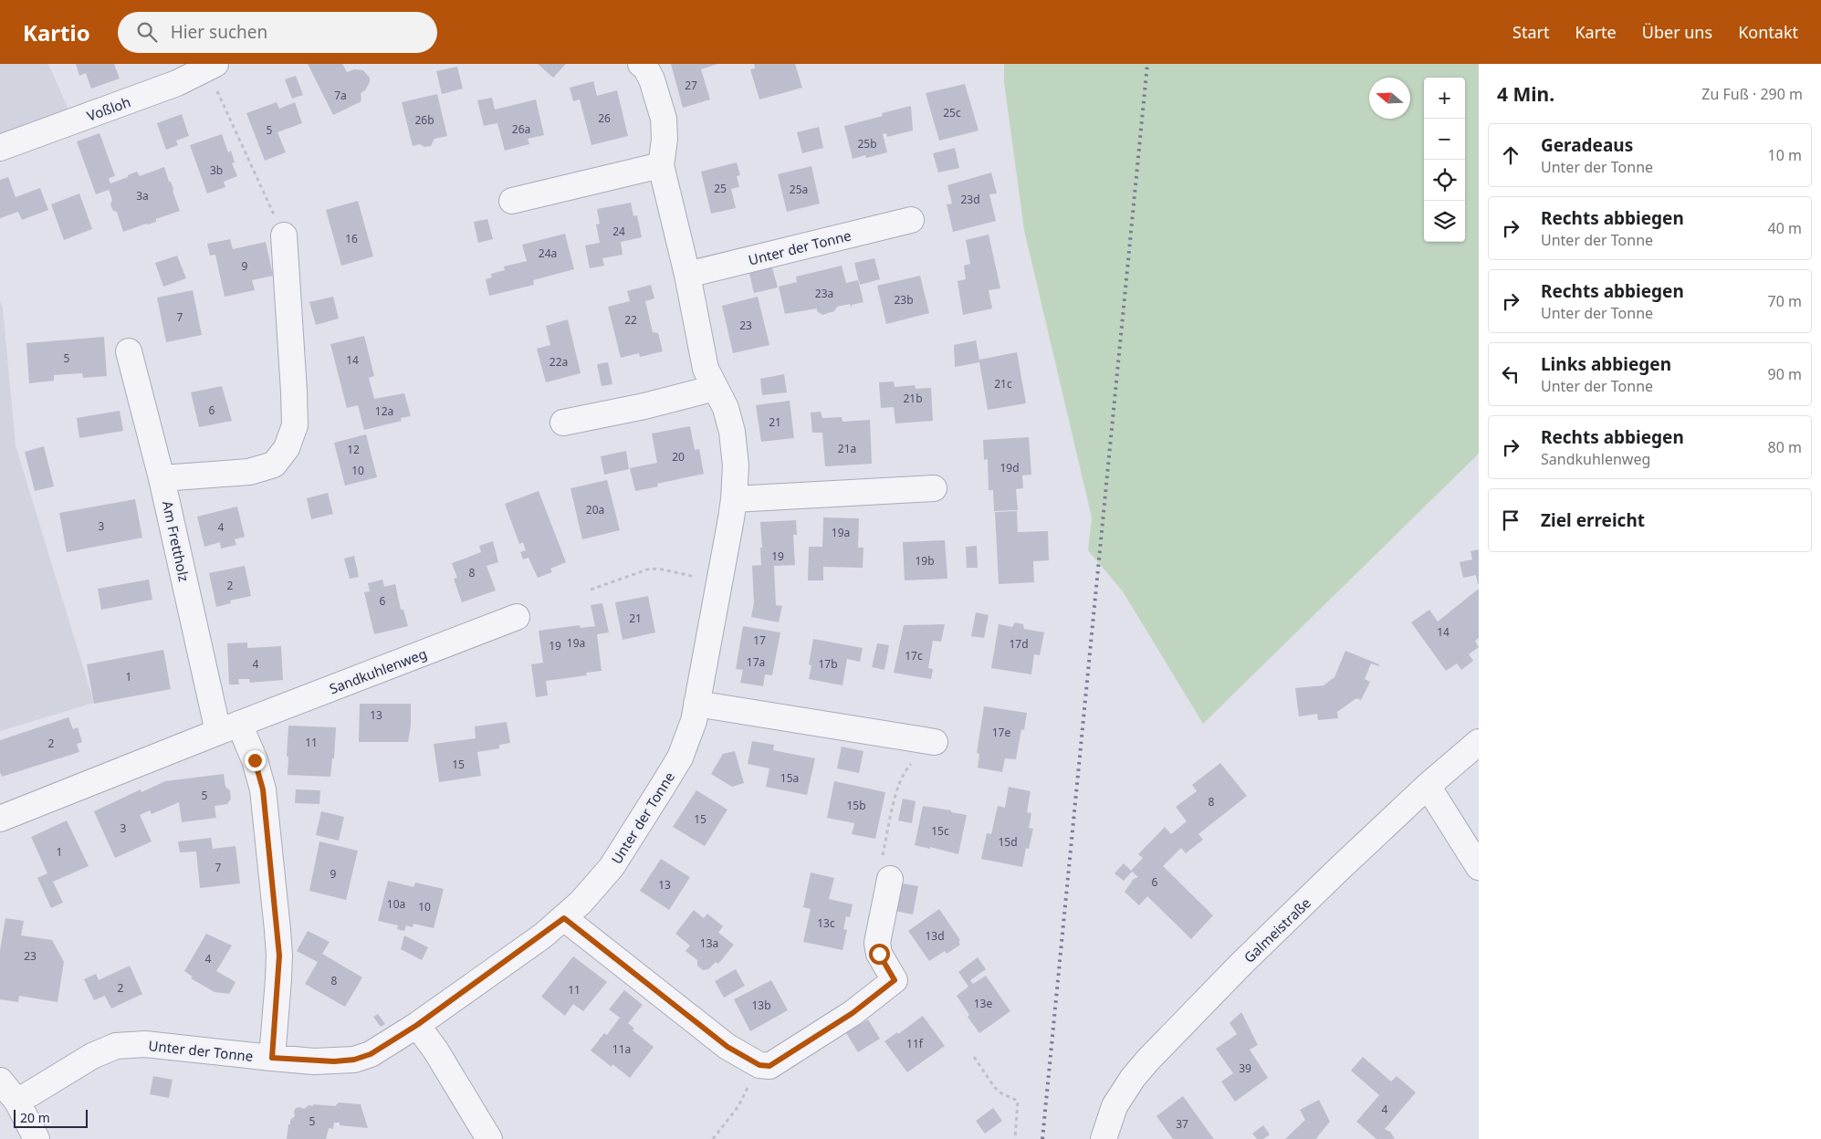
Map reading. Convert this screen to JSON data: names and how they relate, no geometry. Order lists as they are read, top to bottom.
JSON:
{
  "streets": {
    "street": [
      "Voßloh",
      "Unter der Tonne",
      "Am Frettholz",
      "Sandkuhlenweg",
      "Galmeistraße"
    ]
  },
  "crossings": [
    ["Am Frettholz", "Sandkuhlenweg"]
  ],
  "house_numbers": [
    "27",
    "7a",
    "25c",
    "26",
    "26b",
    "26a",
    "5",
    "25b",
    "3b",
    "25",
    "25a",
    "3a",
    "23d",
    "24",
    "16",
    "24a",
    "9",
    "23a",
    "23b",
    "7",
    "22",
    "23",
    "5",
    "14",
    "22a",
    "21c",
    "21b",
    "6",
    "12a",
    "21",
    "21a",
    "12",
    "20",
    "19d",
    "10",
    "20a",
    "3",
    "4",
    "19a",
    "19",
    "19b",
    "8",
    "2",
    "6",
    "21",
    "14",
    "17",
    "19a",
    "17d",
    "19",
    "17c",
    "17a",
    "4",
    "17b",
    "1",
    "13",
    "17e",
    "11",
    "2",
    "15",
    "15a",
    "5",
    "8",
    "15b",
    "15",
    "3",
    "15c",
    "15d",
    "1",
    "7",
    "9",
    "6",
    "13",
    "10a",
    "10",
    "13c",
    "13d",
    "13a",
    "23",
    "4",
    "8",
    "2",
    "11",
    "13e",
    "13b",
    "11f",
    "11a",
    "39",
    "4",
    "5",
    "37"
  ],
  "scale_bar": "20 m",
  "north": "left",
  "page": {
    "header": "Kartio",
    "search": "Hier suchen",
    "nav": [
      "Start",
      "Karte",
      "Über uns",
      "Kontakt"
    ],
    "heading": ["4 Min.", "Zu Fuß · 290 m"],
    "map_buttons": ["+", "−"],
    "list": [
      ["Geradeaus", "Unter der Tonne", "10 m"],
      ["Rechts abbiegen", "Unter der Tonne", "40 m"],
      ["Rechts abbiegen", "Unter der Tonne", "70 m"],
      ["Links abbiegen", "Unter der Tonne", "90 m"],
      ["Rechts abbiegen", "Sandkuhlenweg", "80 m"],
      "Ziel erreicht"
    ],
    "scale": "20 m"
  }
}
